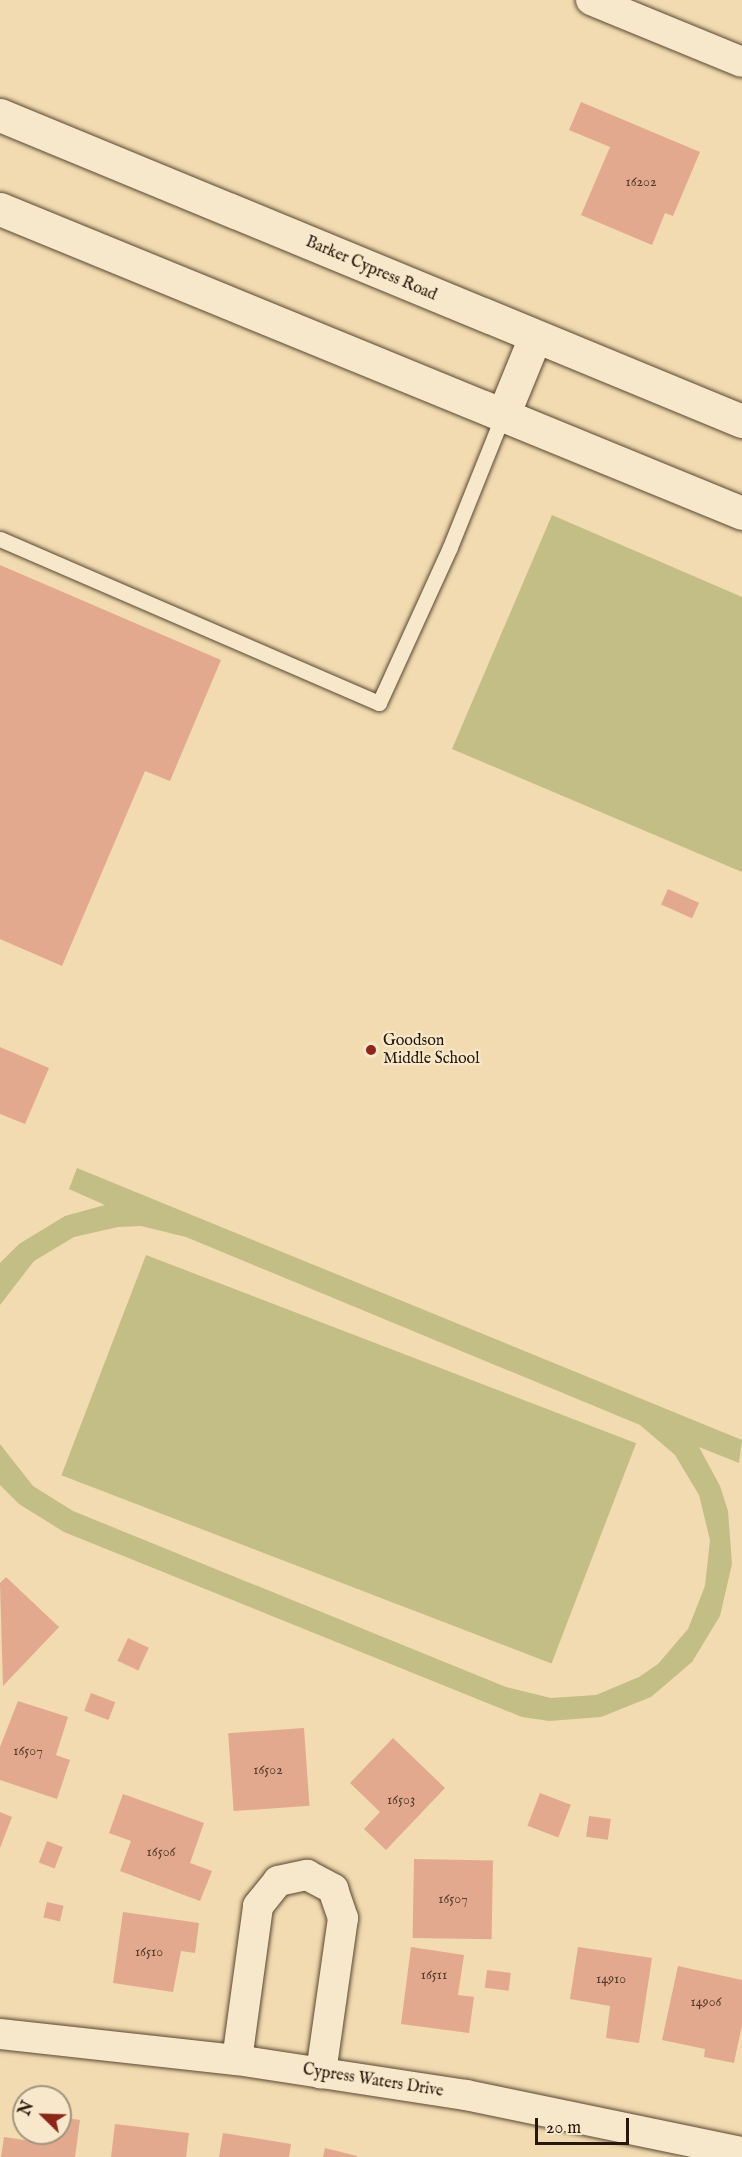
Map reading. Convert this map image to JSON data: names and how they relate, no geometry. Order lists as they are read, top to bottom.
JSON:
{
  "streets": {
    "main road": ["Barker Cypress Road"],
    "street": ["Cypress Waters Drive"]
  },
  "places": ["Goodson Middle School"],
  "house_numbers": [
    "16202",
    "16507",
    "16502",
    "16503",
    "16506",
    "16507",
    "16510",
    "16511",
    "14910",
    "14906"
  ],
  "scale_bar": "20 m",
  "north": "top left"
}
